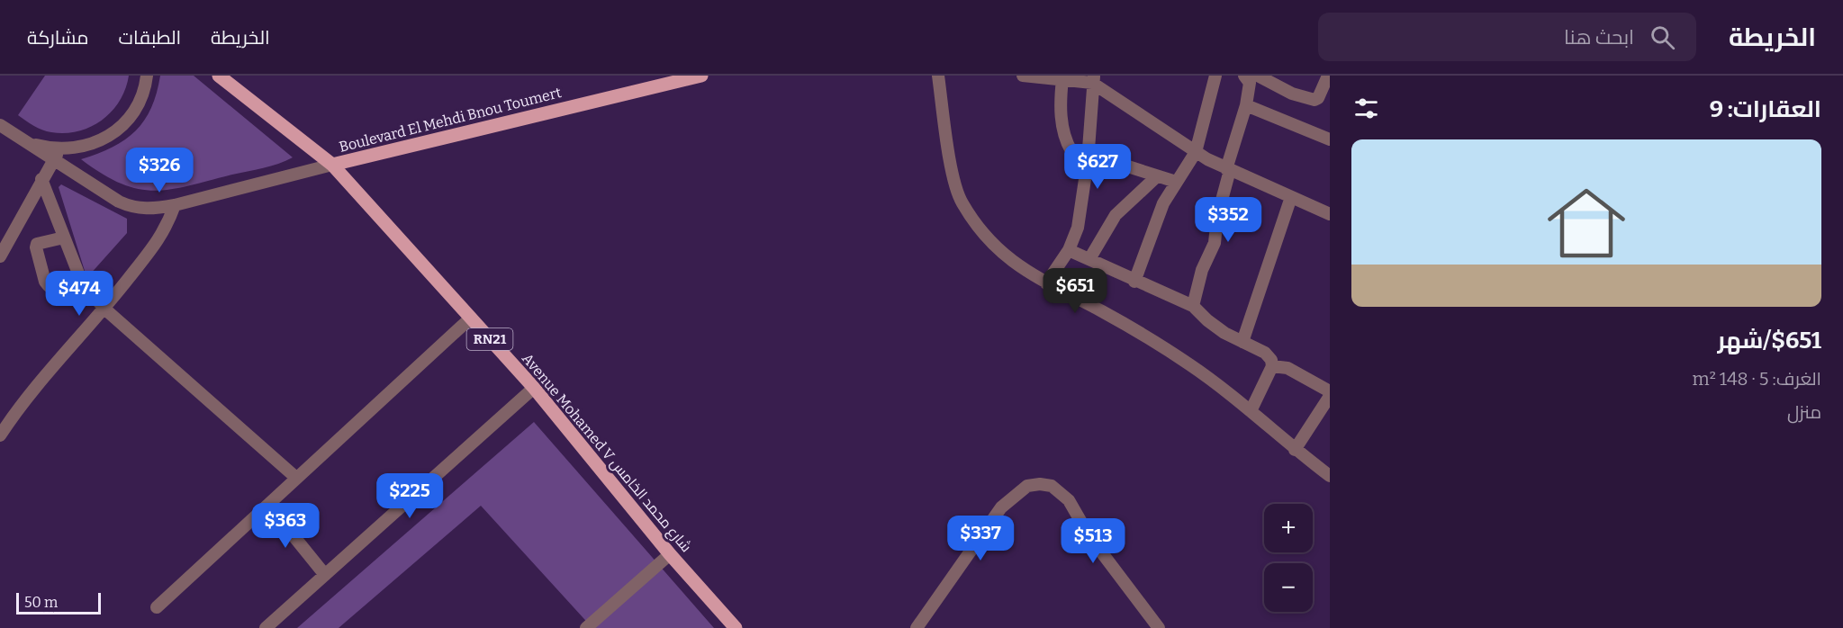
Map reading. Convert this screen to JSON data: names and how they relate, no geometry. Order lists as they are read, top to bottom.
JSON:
{
  "streets": {
    "main road": ["Boulevard El Mehdi Bnou Toumert", "RN21", "Avenue Mohamed V شارع محمد الخامس"]
  },
  "crossings": [
    ["Boulevard El Mehdi Bnou Toumert", "Avenue Mohamed V شارع محمد الخامس"]
  ],
  "scale_bar": "50 m",
  "page": {
    "header": "الخريطة",
    "search": "ابحث هنا",
    "nav": ["الخريطة", "الطبقات", "مشاركة"],
    "heading": "العقارات: 9",
    "list": [
      {
        "name": "$651/شهر",
        "note": "الغرف: 5 · 148 m² · منزل"
      }
    ],
    "price": [
      "$627",
      "$326",
      "$352",
      "$651",
      "$474",
      "$225",
      "$363",
      "$337",
      "$513"
    ],
    "map_buttons": ["+", "−"],
    "scale": "50 m"
  }
}
